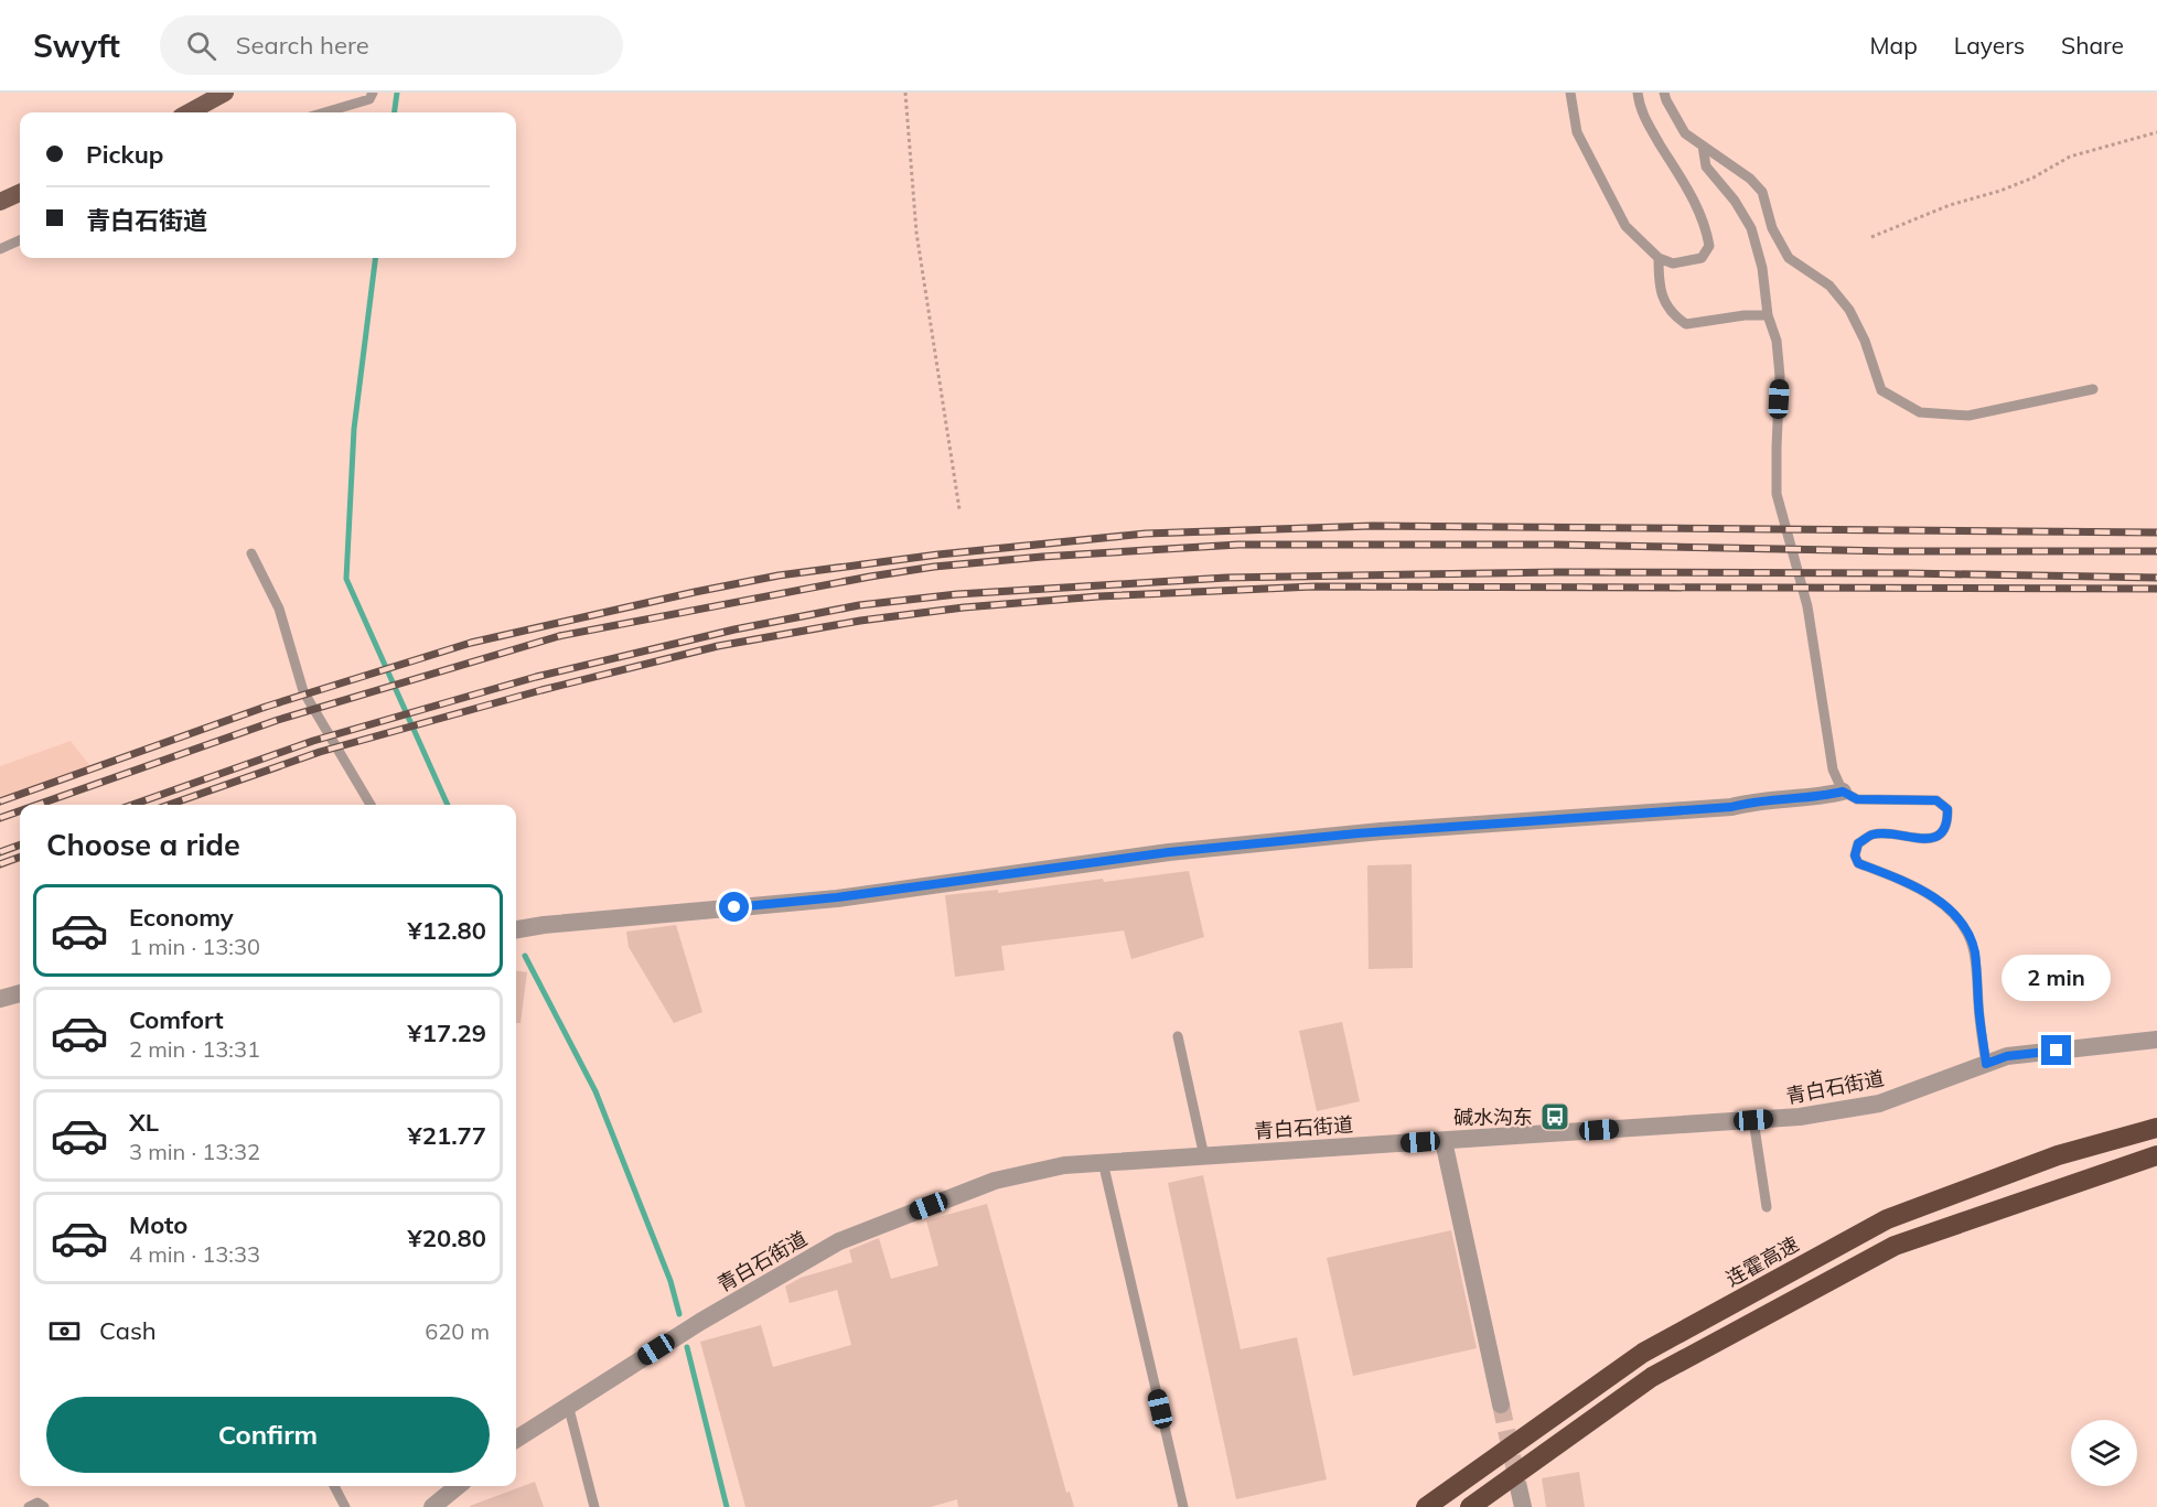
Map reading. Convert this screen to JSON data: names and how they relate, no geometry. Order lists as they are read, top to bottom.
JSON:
{
  "streets": {
    "highway": ["连霍高速"],
    "street": ["青白石街道"]
  },
  "places": {
    "bus stop": ["碱水沟东"]
  },
  "page": {
    "header": "Swyft",
    "search": "Search here",
    "nav": ["Map", "Layers", "Share"],
    "banner": ["Pickup", "青白石街道"],
    "heading": "Choose a ride",
    "list": [
      {
        "name": "Economy",
        "note": "1 min · 13:30",
        "value": "¥12.80"
      },
      {
        "name": "Comfort",
        "note": "2 min · 13:31",
        "value": "¥17.29"
      },
      {
        "name": "XL",
        "note": "3 min · 13:32",
        "value": "¥21.77"
      },
      {
        "name": "Moto",
        "note": "4 min · 13:33",
        "value": "¥20.80"
      }
    ],
    "bubble": "2 min",
    "pay": ["Cash", "620 m"],
    "buttons": "Confirm"
  }
}
